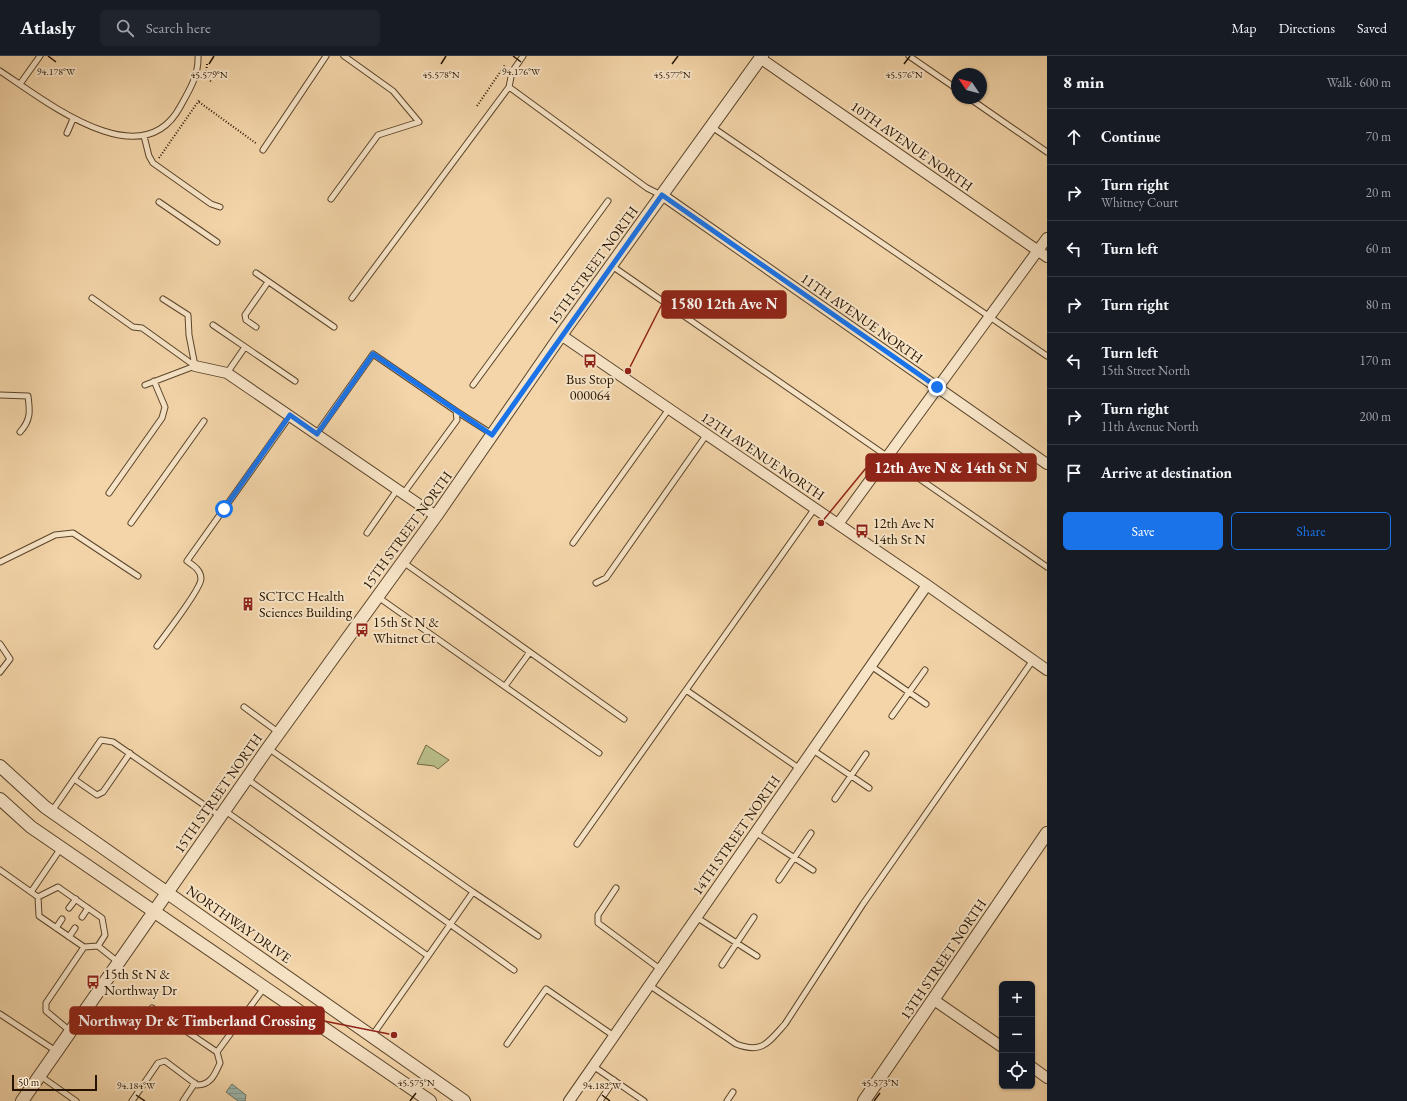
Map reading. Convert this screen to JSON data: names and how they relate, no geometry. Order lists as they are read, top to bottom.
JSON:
{
  "streets": {
    "street": [
      "10TH AVENUE NORTH",
      "15TH STREET NORTH",
      "11TH AVENUE NORTH",
      "12TH AVENUE NORTH",
      "14TH STREET NORTH",
      "NORTHWAY DRIVE",
      "13TH STREET NORTH"
    ]
  },
  "crossings": [
    ["10TH AVENUE NORTH", "15TH STREET NORTH"],
    ["15TH STREET NORTH", "11TH AVENUE NORTH"],
    ["15TH STREET NORTH", "12TH AVENUE NORTH"],
    ["15TH STREET NORTH", "NORTHWAY DRIVE"],
    ["12TH AVENUE NORTH", "14TH STREET NORTH"]
  ],
  "places": {
    "bus stop": [
      "Bus Stop 000064",
      "12th Ave N 14th St N",
      "15th St N & Whitnet Ct",
      "15th St N & Northway Dr"
    ],
    "other": ["1580 12th Ave N", "12th Ave N & 14th St N", "Northway Dr & Timberland Crossing"],
    "building": ["SCTCC Health Sciences Building"]
  },
  "scale_bar": "50 m",
  "north": "top left",
  "page": {
    "header": "Atlasly",
    "search": "Search here",
    "nav": ["Map", "Directions", "Saved"],
    "heading": ["8 min", "Walk · 600 m"],
    "list": [
      ["Continue", "70 m"],
      ["Turn right", "Whitney Court", "20 m"],
      ["Turn left", "60 m"],
      ["Turn right", "80 m"],
      ["Turn left", "15th Street North", "170 m"],
      ["Turn right", "11th Avenue North", "200 m"],
      "Arrive at destination"
    ],
    "buttons": ["Save", "Share"],
    "map_buttons": ["+", "−"],
    "scale": "50 m"
  },
  "coordinates": [
    "94.178°W",
    "94.176°W",
    "45.579°N",
    "45.578°N",
    "45.577°N",
    "45.576°N",
    "45.575°N",
    "45.573°N",
    "94.184°W",
    "94.182°W"
  ]
}
